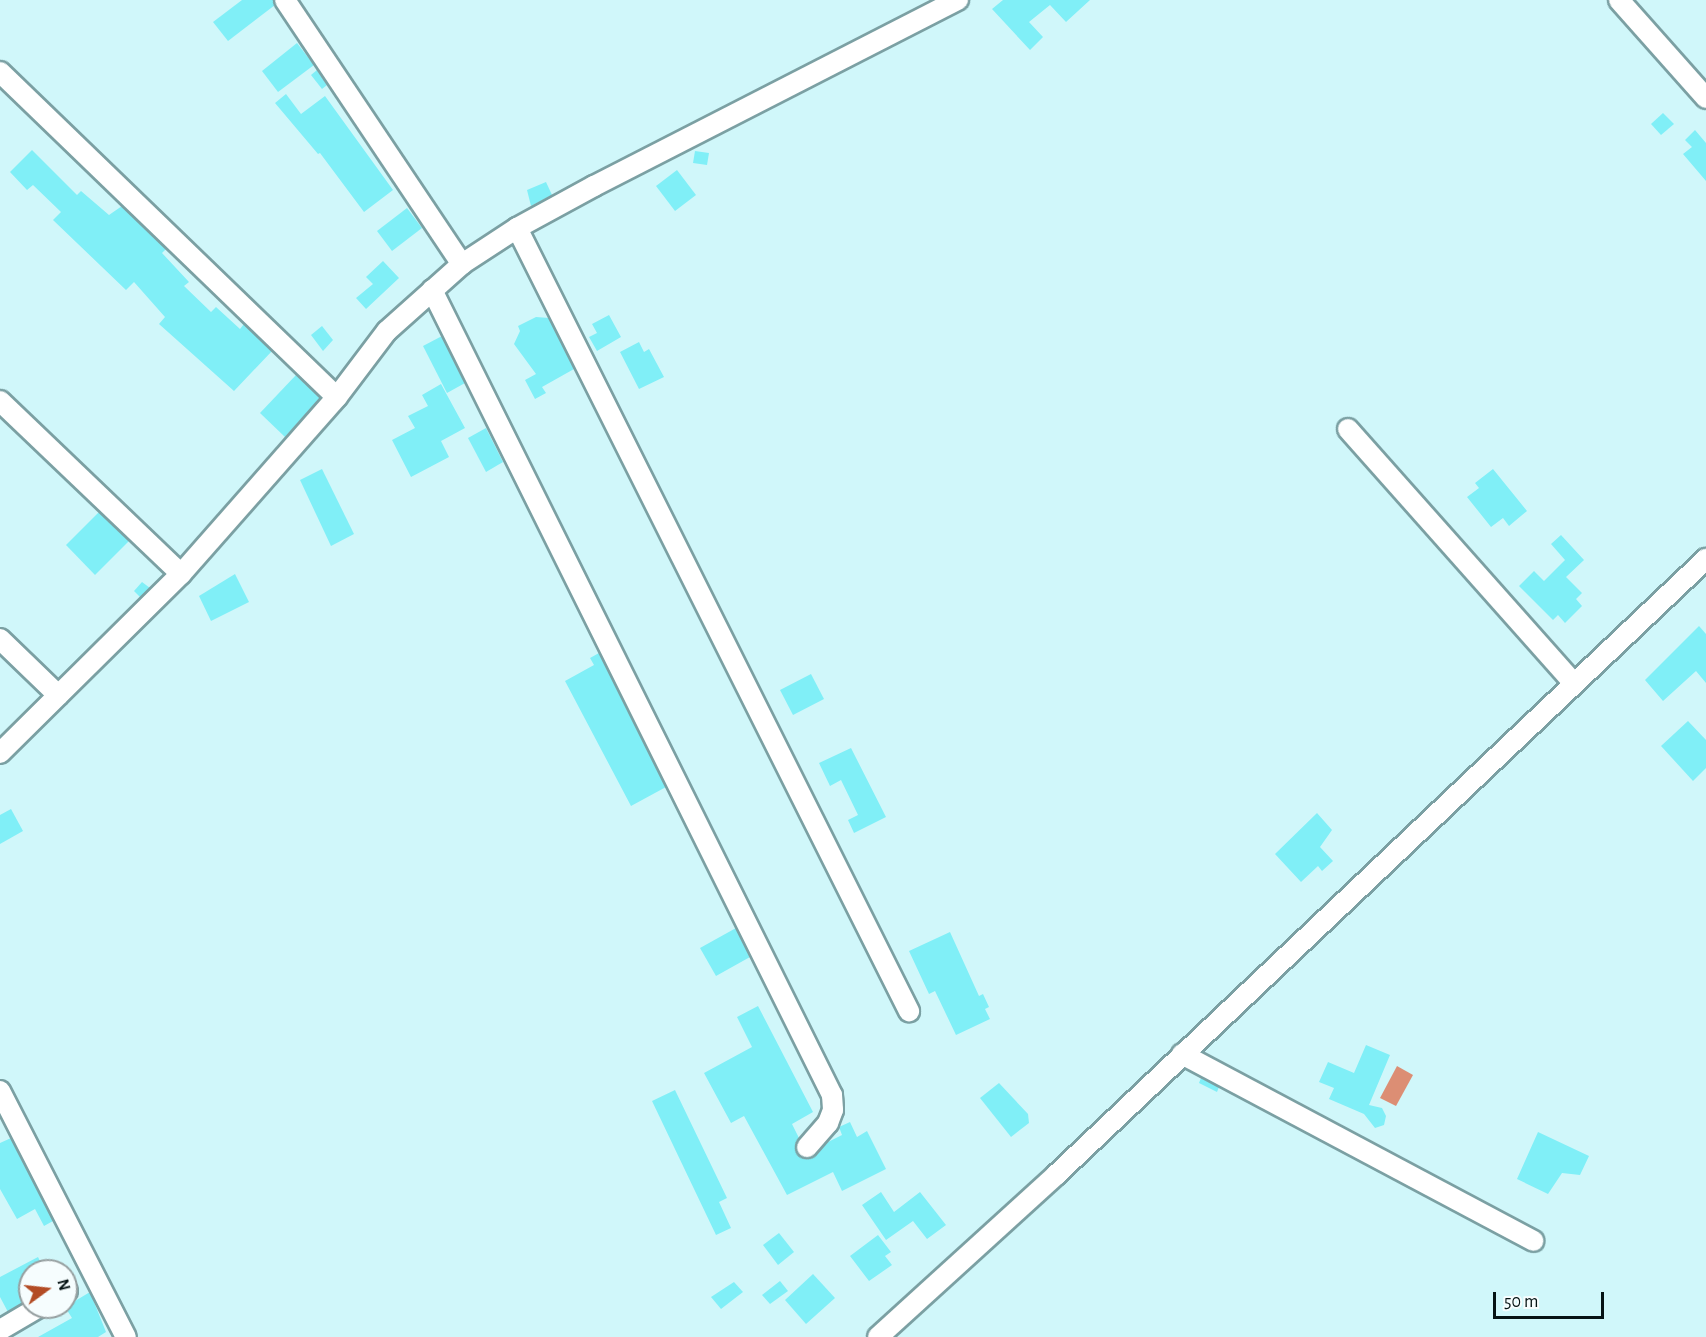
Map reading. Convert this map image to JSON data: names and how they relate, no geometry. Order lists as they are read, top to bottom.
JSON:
{
  "scale_bar": "50 m",
  "north": "right"
}
